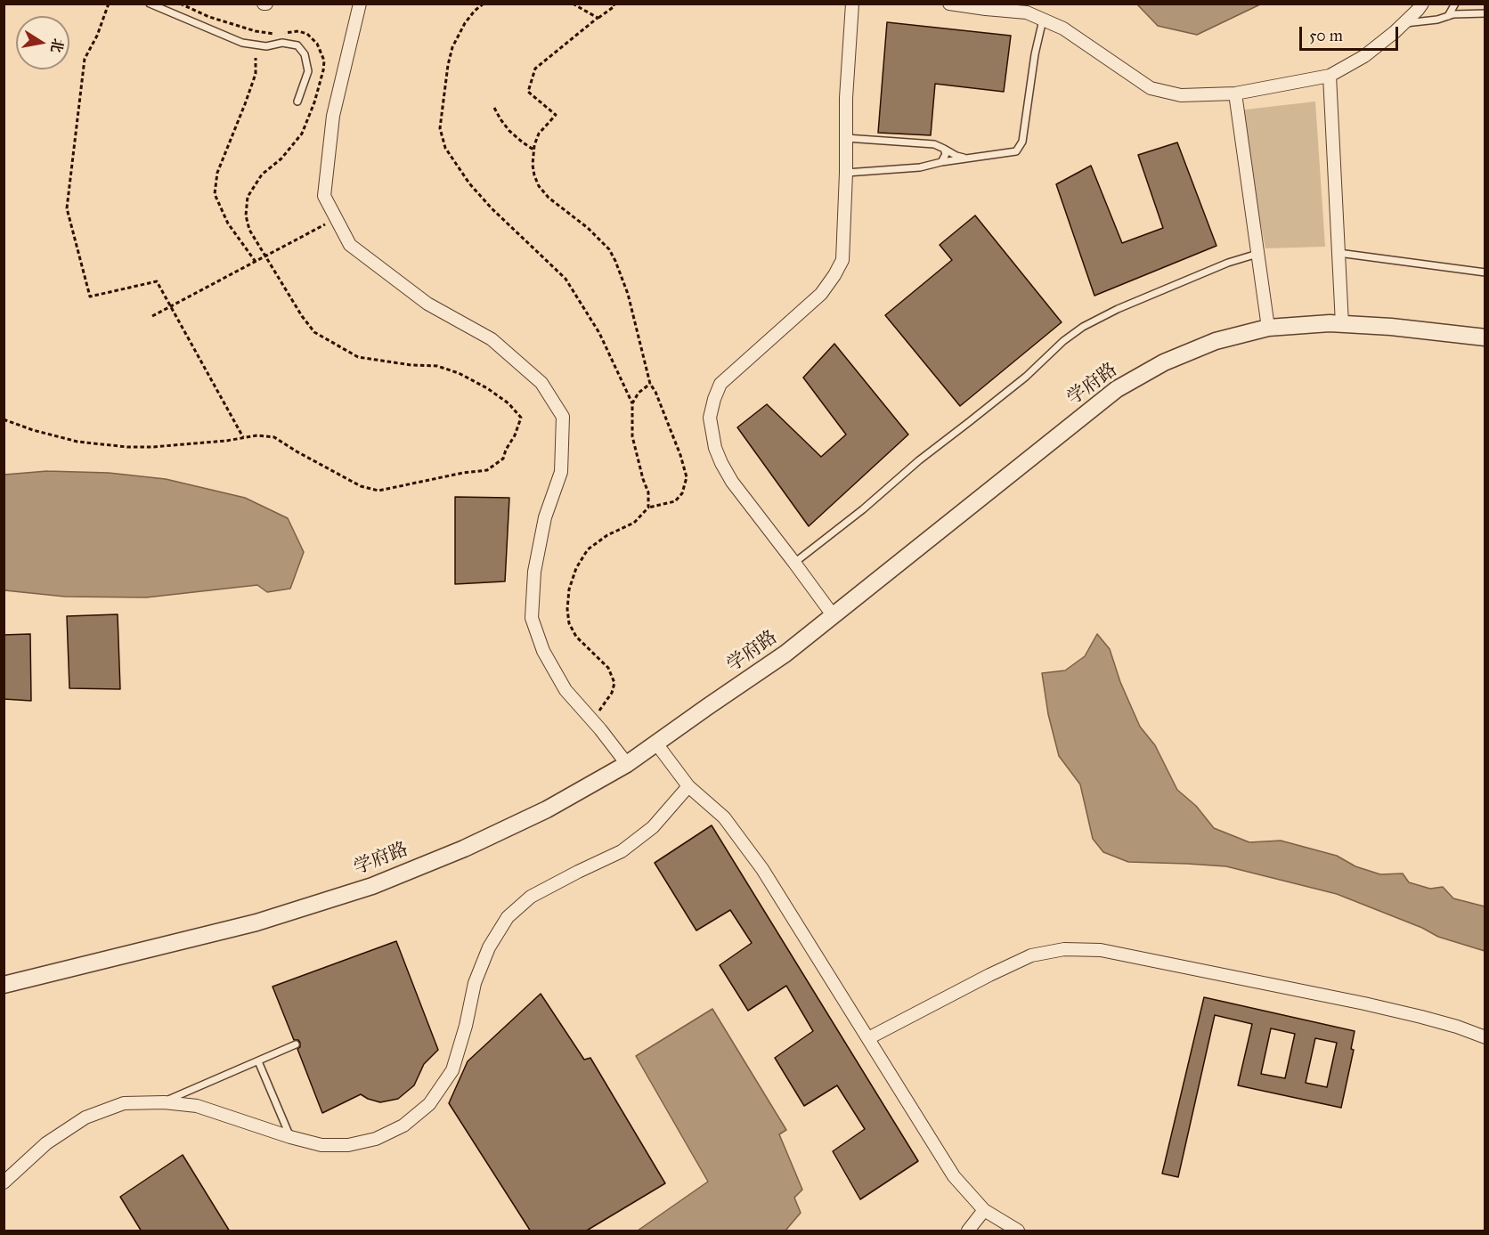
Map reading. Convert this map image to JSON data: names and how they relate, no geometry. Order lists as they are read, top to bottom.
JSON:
{
  "streets": {
    "street": ["学府路"]
  },
  "scale_bar": "50 m",
  "north": "right"
}
